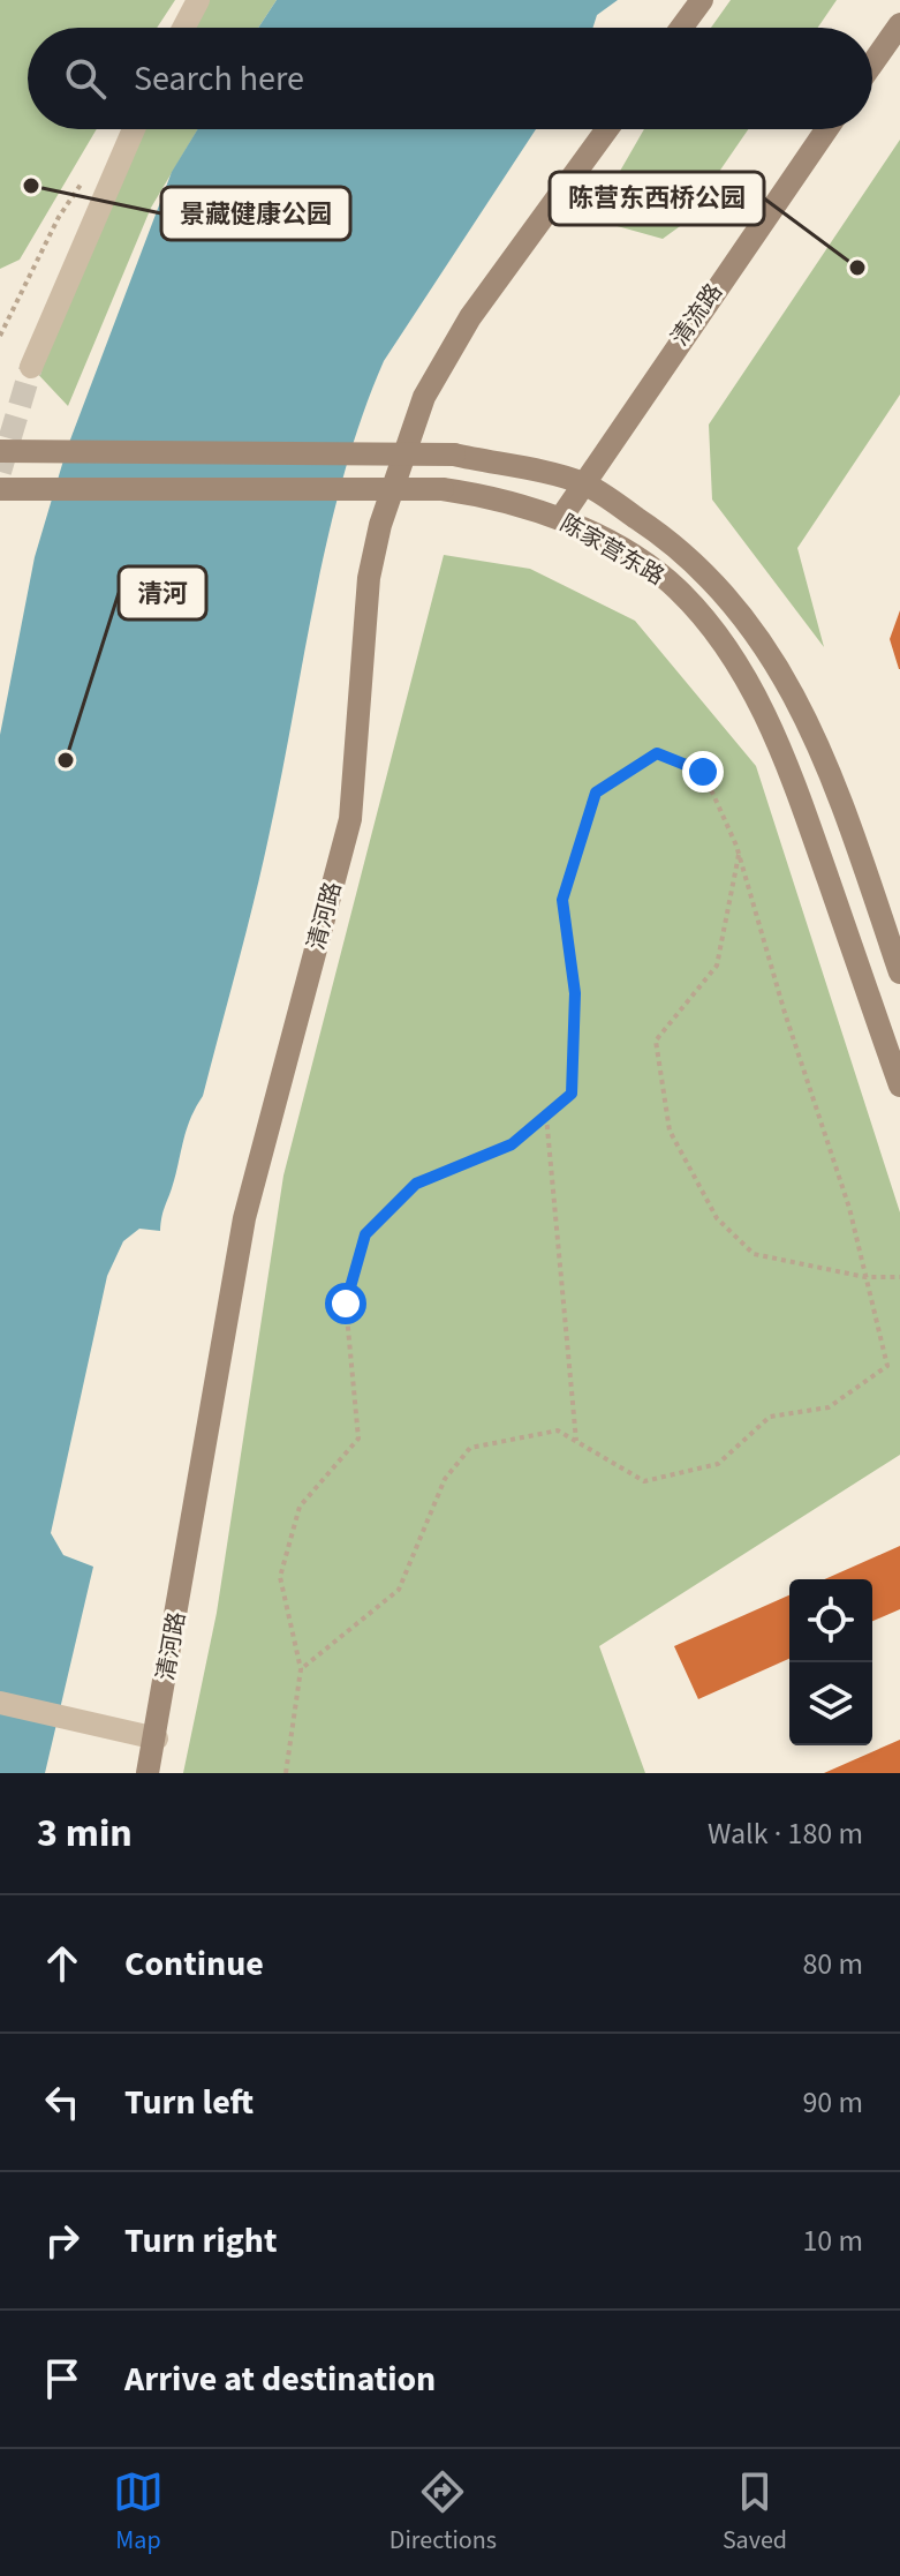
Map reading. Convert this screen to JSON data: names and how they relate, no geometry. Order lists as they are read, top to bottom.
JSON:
{
  "streets": {
    "street": ["清流路", "陈家营东路", "清河路"]
  },
  "crossings": [
    ["清流路", "陈家营东路"]
  ],
  "places": ["景藏健康公园", "陈营东西桥公园", "清河"],
  "page": {
    "search": "Search here",
    "heading": ["3 min", "Walk · 180 m"],
    "list": [
      ["Continue", "80 m"],
      ["Turn left", "90 m"],
      ["Turn right", "10 m"],
      "Arrive at destination"
    ],
    "nav": ["Map", "Directions", "Saved"]
  }
}
